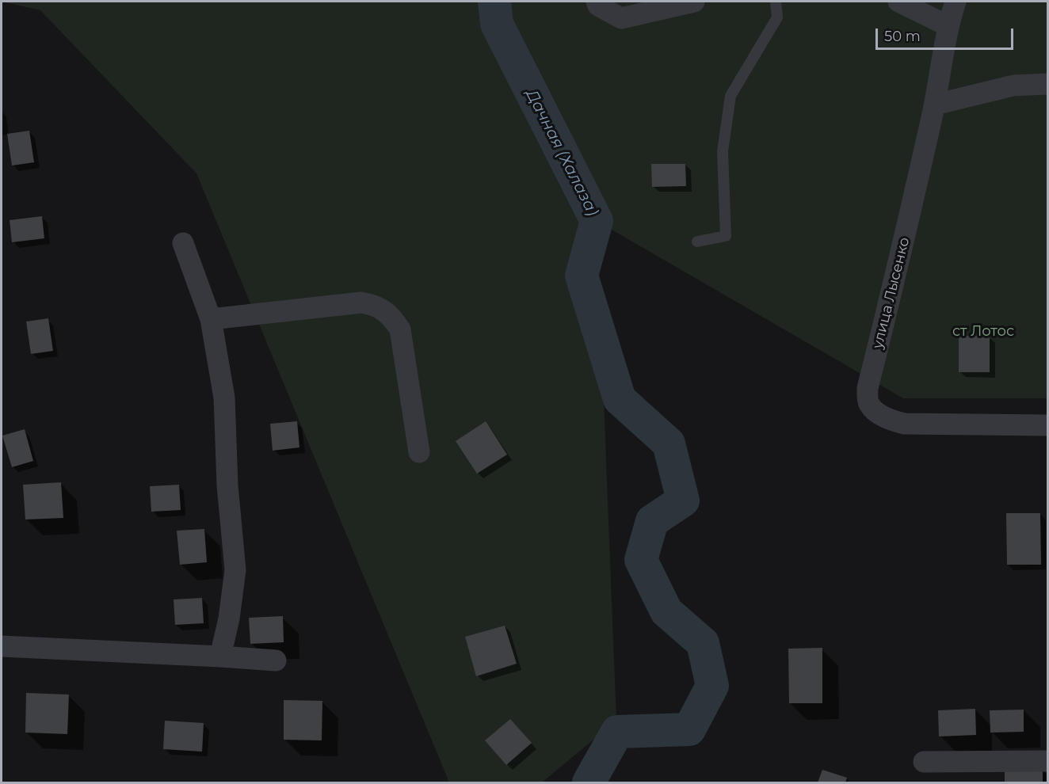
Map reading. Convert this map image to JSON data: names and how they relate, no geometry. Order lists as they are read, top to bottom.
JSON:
{
  "streets": {
    "street": ["улица Лысенко"]
  },
  "water": ["Дачная (Халаза)"],
  "parks": ["ст Лотос"],
  "scale_bar": "50 m"
}
